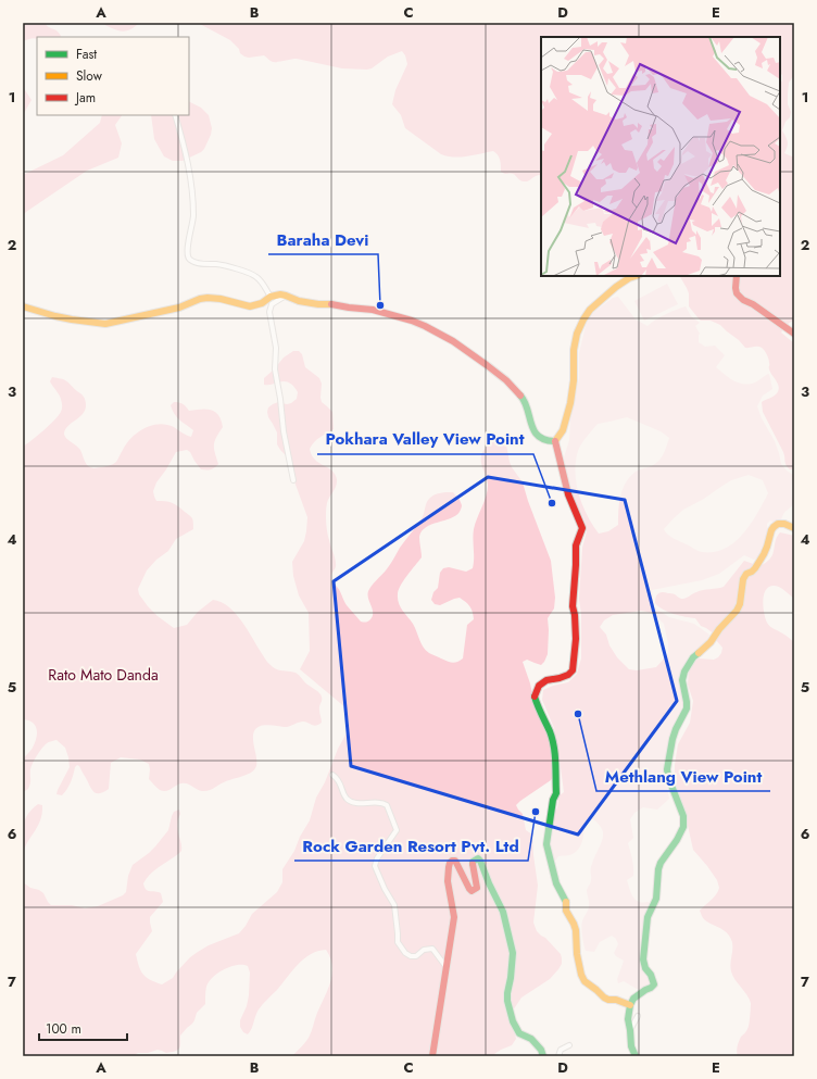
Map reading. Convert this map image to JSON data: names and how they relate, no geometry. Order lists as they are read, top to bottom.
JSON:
{
  "parks": ["Rato Mato Danda"],
  "places": [
    "Baraha Devi",
    "Pokhara Valley View Point",
    "Methlang View Point",
    "Rock Garden Resort Pvt. Ltd"
  ],
  "legend": ["Fast", "Slow", "Jam"],
  "scale_bar": "100 m",
  "grid": {
    "columns": [
      "A",
      "B",
      "C",
      "D",
      "E"
    ],
    "rows": [
      "1",
      "2",
      "3",
      "4",
      "5",
      "6",
      "7"
    ]
  }
}
